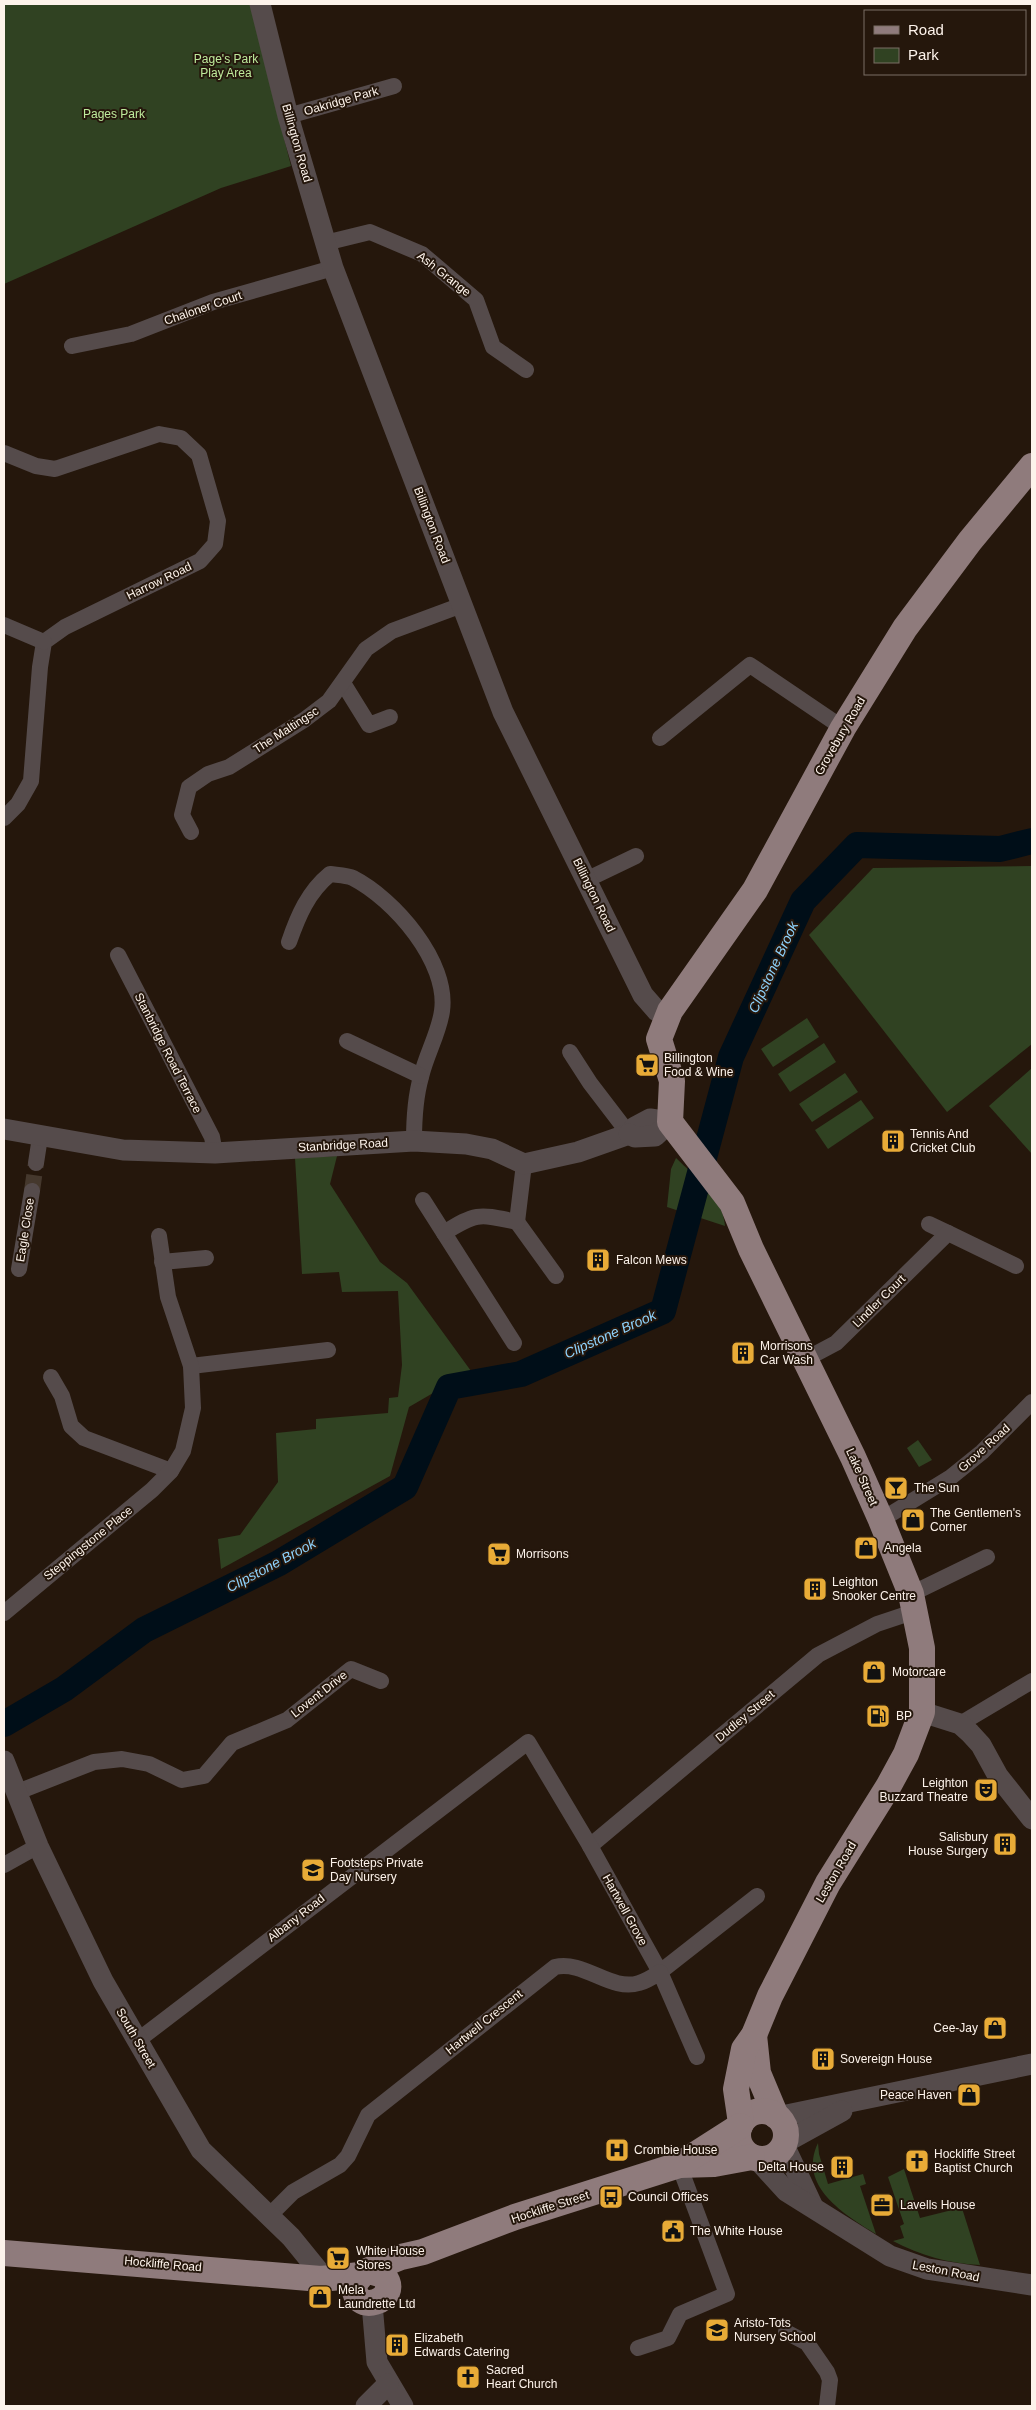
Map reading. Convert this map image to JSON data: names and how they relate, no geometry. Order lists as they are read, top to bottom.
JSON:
{
  "streets": {
    "main road": [
      "Grovebury Road",
      "Lake Street",
      "Leston Road",
      "Hockliffe Street",
      "Hockliffe Road"
    ],
    "street": [
      "Oakridge Park",
      "Billington Road",
      "Ash Grange",
      "Chaloner Court",
      "Harrow Road",
      "The Maltingsc",
      "Stanbridge Road Terrace",
      "Stanbridge Road",
      "Eagle Close",
      "Lindler Court",
      "Grove Road",
      "Steppingstone Place",
      "Lovent Drive",
      "Dudley Street",
      "Hartwell Grove",
      "Albany Road",
      "Hartwell Crescent",
      "South Street"
    ]
  },
  "crossings": [
    ["Oakridge Park", "Billington Road"],
    ["Billington Road", "Ash Grange"],
    ["Billington Road", "Chaloner Court"],
    ["Billington Road", "The Maltingsc"],
    ["Billington Road", "Grovebury Road"],
    ["Grovebury Road", "Lake Street"],
    ["Stanbridge Road Terrace", "Stanbridge Road"],
    ["Lindler Court", "Lake Street"],
    ["Grove Road", "Lake Street"],
    ["Lake Street", "Dudley Street"],
    ["Lake Street", "Leston Road"],
    ["Lovent Drive", "South Street"],
    ["Dudley Street", "Hartwell Grove"],
    ["Leston Road", "Hockliffe Street"],
    ["Hartwell Grove", "Albany Road"],
    ["Hartwell Grove", "Hartwell Crescent"],
    ["Albany Road", "South Street"],
    ["Hartwell Crescent", "South Street"],
    ["South Street", "Hockliffe Road"],
    ["Hockliffe Street", "Hockliffe Road"]
  ],
  "water": ["Clipstone Brook"],
  "parks": ["Page's Park Play Area", "Pages Park"],
  "places": {
    "supermarket": ["Billington Food & Wine", "Morrisons", "White House Stores"],
    "building": [
      "Tennis And Cricket Club",
      "Falcon Mews",
      "Morrisons Car Wash",
      "Leighton Snooker Centre",
      "Salisbury House Surgery",
      "Sovereign House",
      "Delta House",
      "Elizabeth Edwards Catering"
    ],
    "bar": ["The Sun"],
    "shop": [
      "The Gentlemen's Corner",
      "Angela",
      "Motorcare",
      "Cee-Jay",
      "Peace Haven",
      "Mela Laundrette Ltd"
    ],
    "fuel station": ["BP"],
    "theatre": ["Leighton Buzzard Theatre"],
    "school or university": ["Footsteps Private Day Nursery", "Aristo-Tots Nursery School"],
    "hospital": ["Crombie House"],
    "church": ["Hockliffe Street Baptist Church", "Sacred Heart Church"],
    "bus stop": ["Council Offices"],
    "office": ["Lavells House"],
    "public building": ["The White House"]
  },
  "legend": ["Road", "Park"]
}
